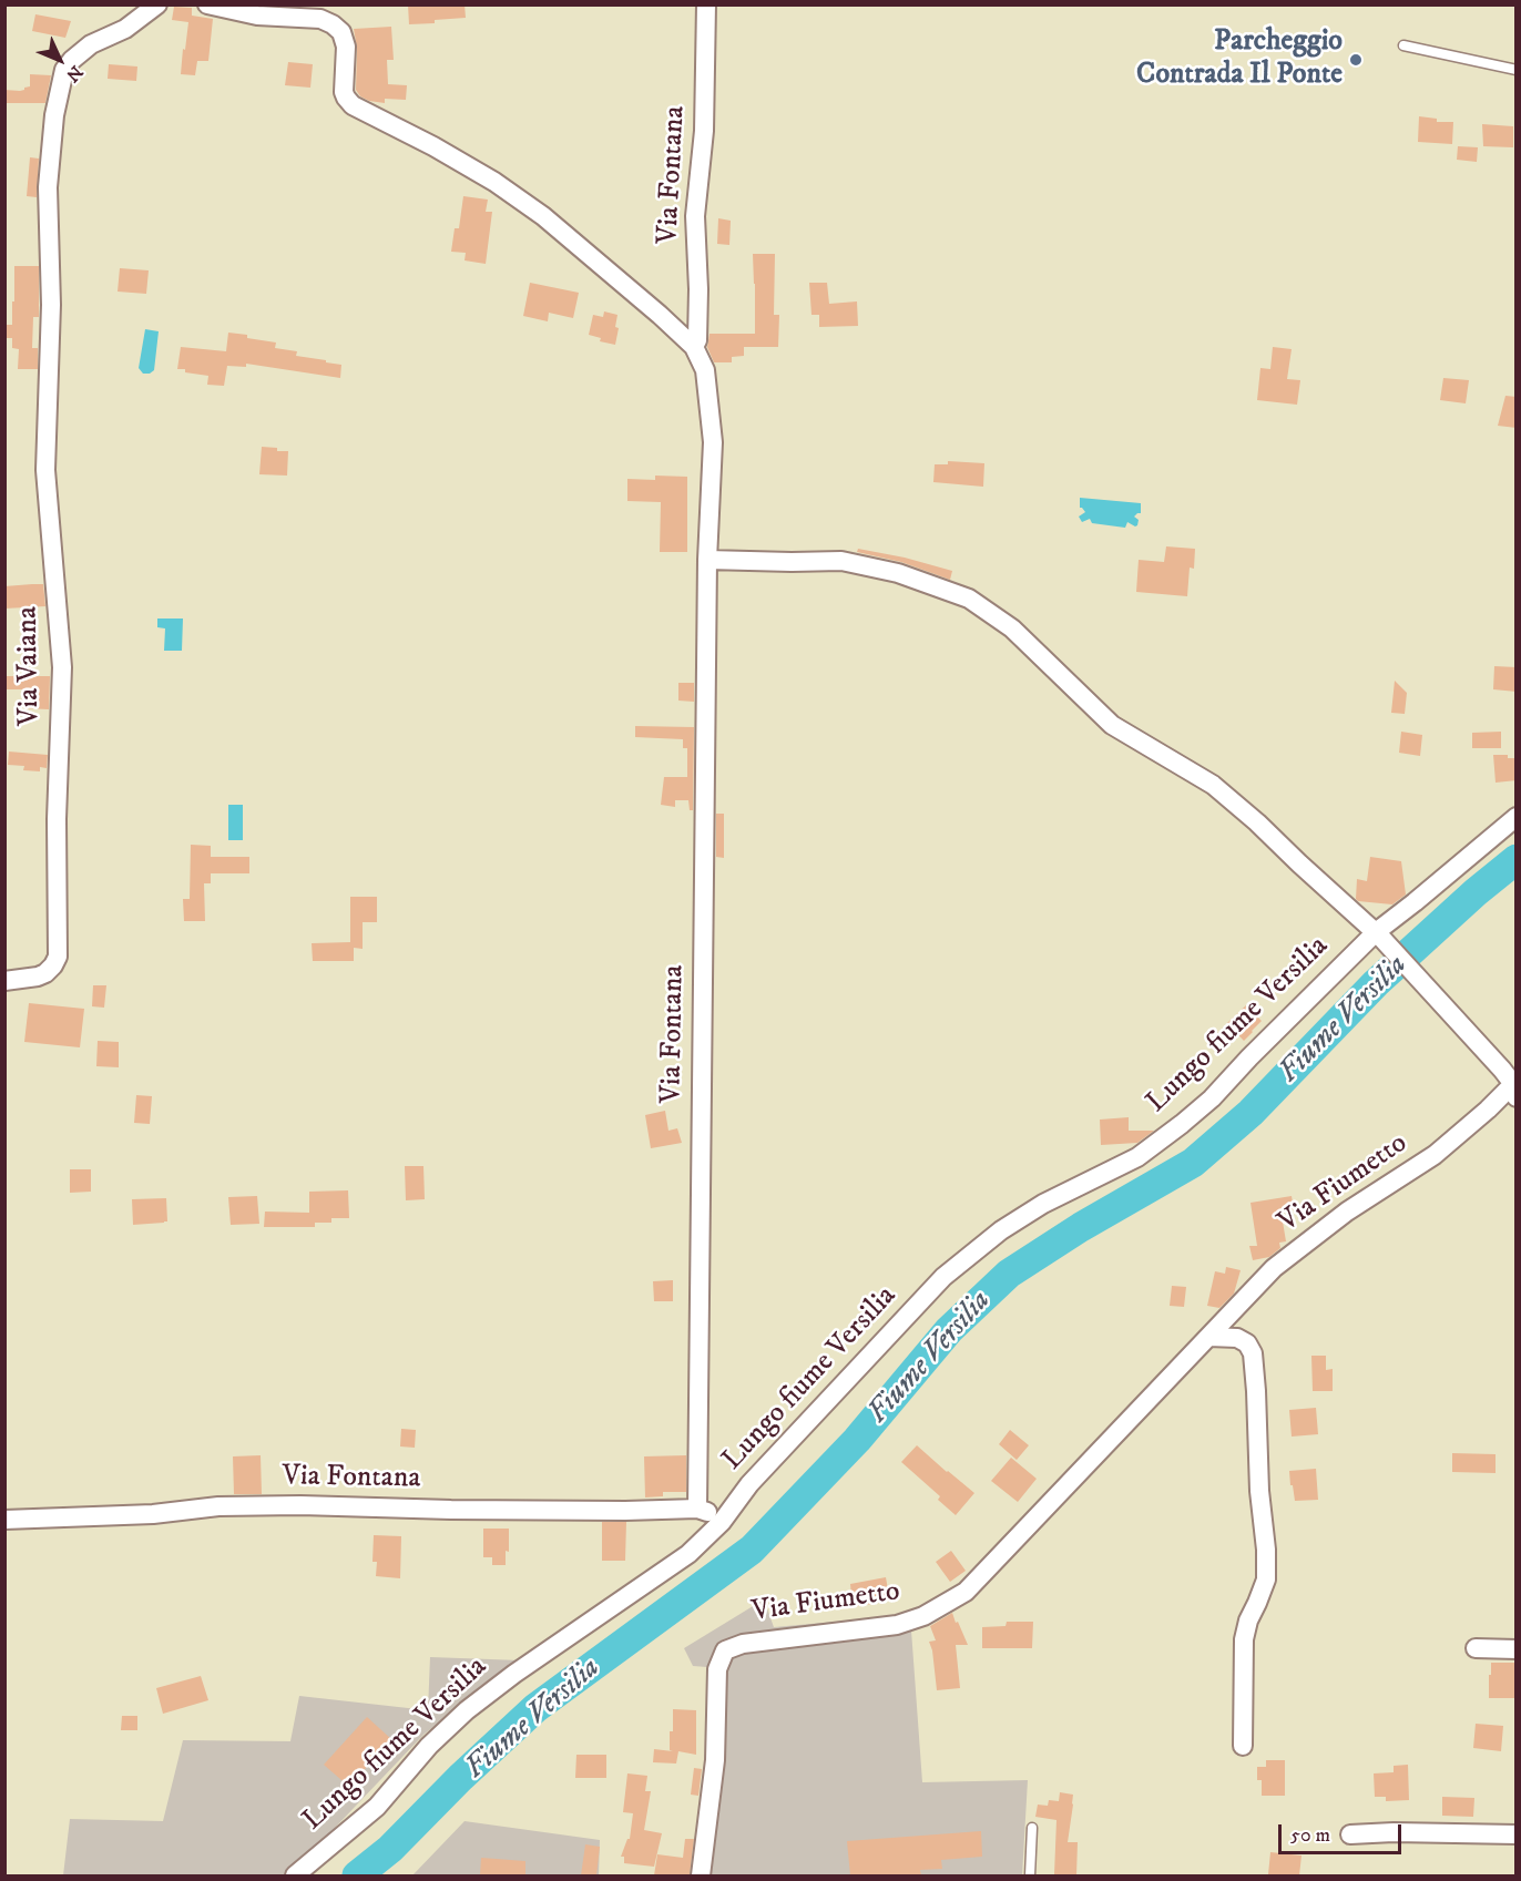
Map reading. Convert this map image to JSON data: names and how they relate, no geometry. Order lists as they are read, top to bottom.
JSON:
{
  "streets": {
    "street": [
      "Via Fontana",
      "Via Vaiana",
      "Lungo fiume Versilia",
      "Via Fiumetto"
    ]
  },
  "water": ["Fiume Versilia"],
  "places": ["Parcheggio Contrada Il Ponte"],
  "scale_bar": "50 m",
  "north": "bottom right"
}
